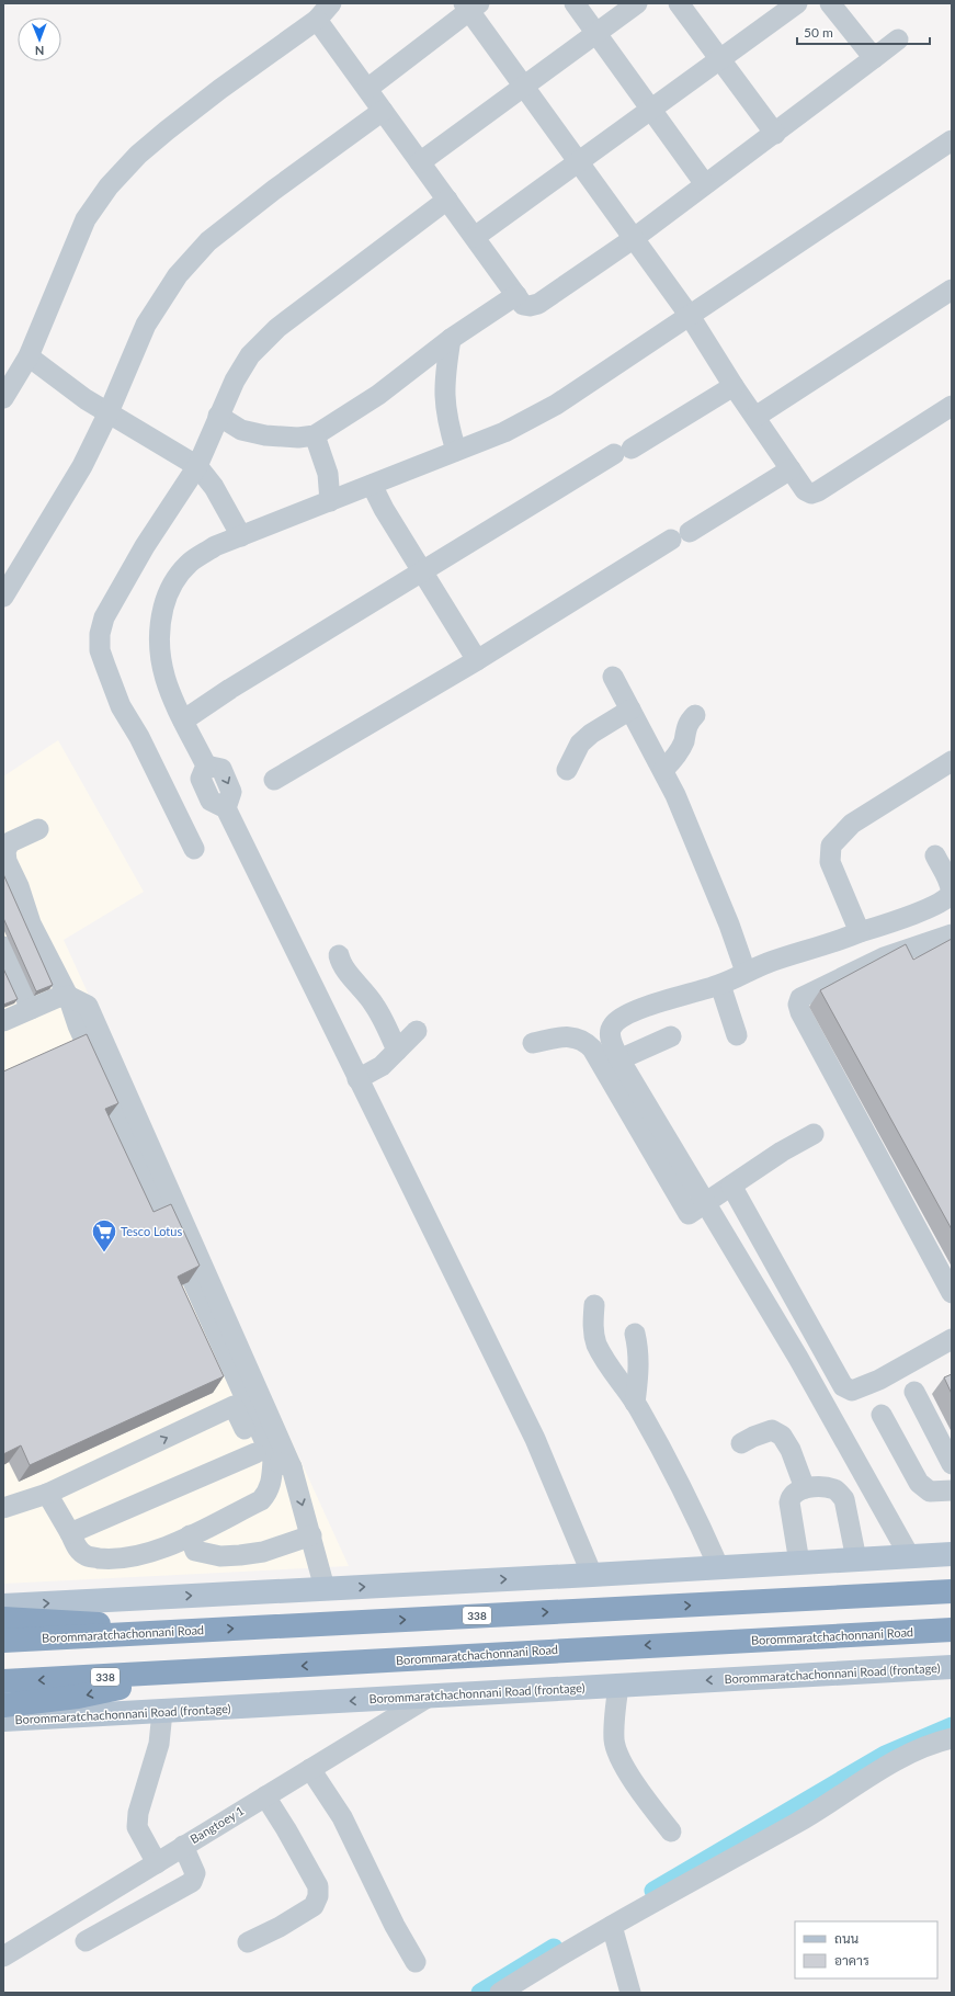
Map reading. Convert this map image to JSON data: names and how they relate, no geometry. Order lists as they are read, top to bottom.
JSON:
{
  "streets": {
    "highway": ["338", "Borommaratchachonnani Road"],
    "main road": ["Borommaratchachonnani Road (frontage)"],
    "street": ["Bangtoey 1"]
  },
  "crossings": [
    ["Borommaratchachonnani Road (frontage)", "Bangtoey 1"]
  ],
  "places": {
    "supermarket": ["Tesco Lotus"]
  },
  "legend": ["ถนน", "อาคาร"],
  "scale_bar": "50 m",
  "north": "bottom"
}
